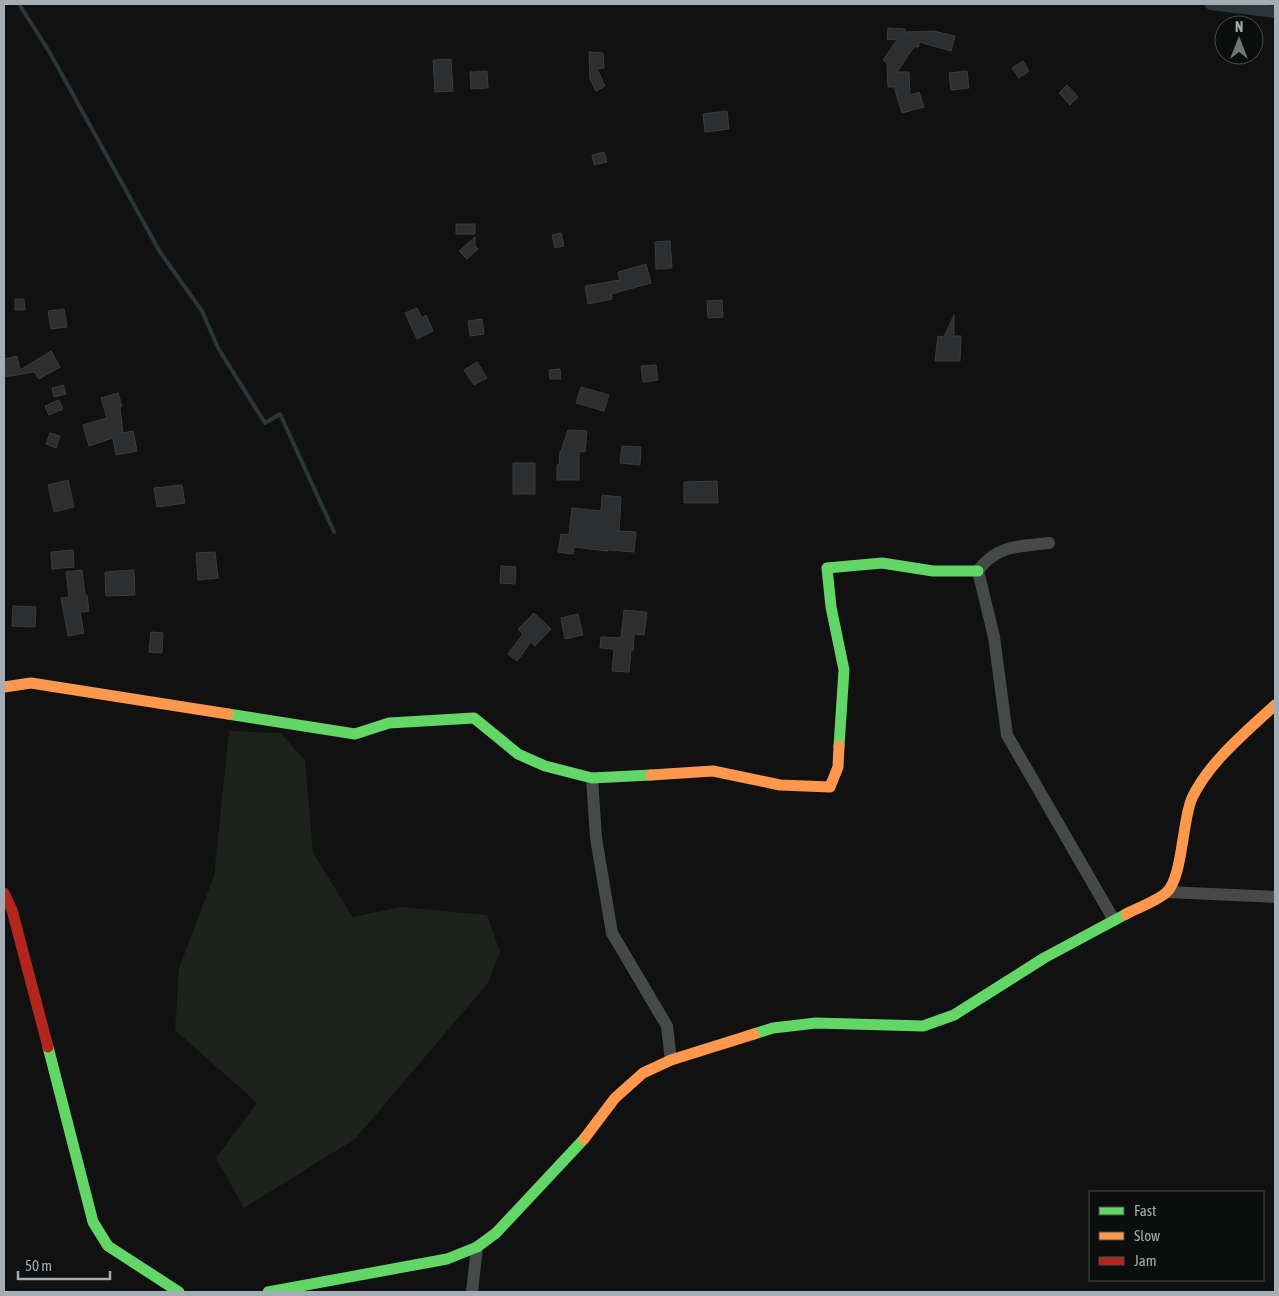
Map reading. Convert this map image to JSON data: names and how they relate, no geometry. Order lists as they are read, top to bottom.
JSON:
{
  "legend": ["Fast", "Slow", "Jam"],
  "scale_bar": "50 m",
  "north": "top"
}
